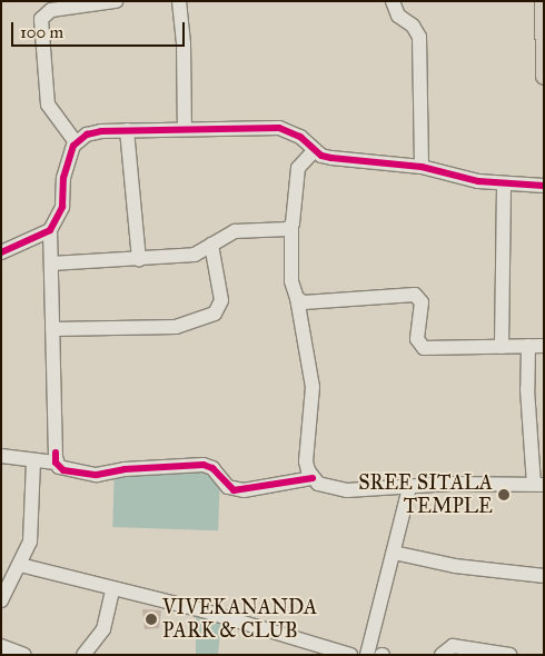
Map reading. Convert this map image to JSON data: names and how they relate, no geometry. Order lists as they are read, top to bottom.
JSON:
{
  "places": ["SREE SITALA TEMPLE", "VIVEKANANDA PARK & CLUB"],
  "scale_bar": "100 m"
}
